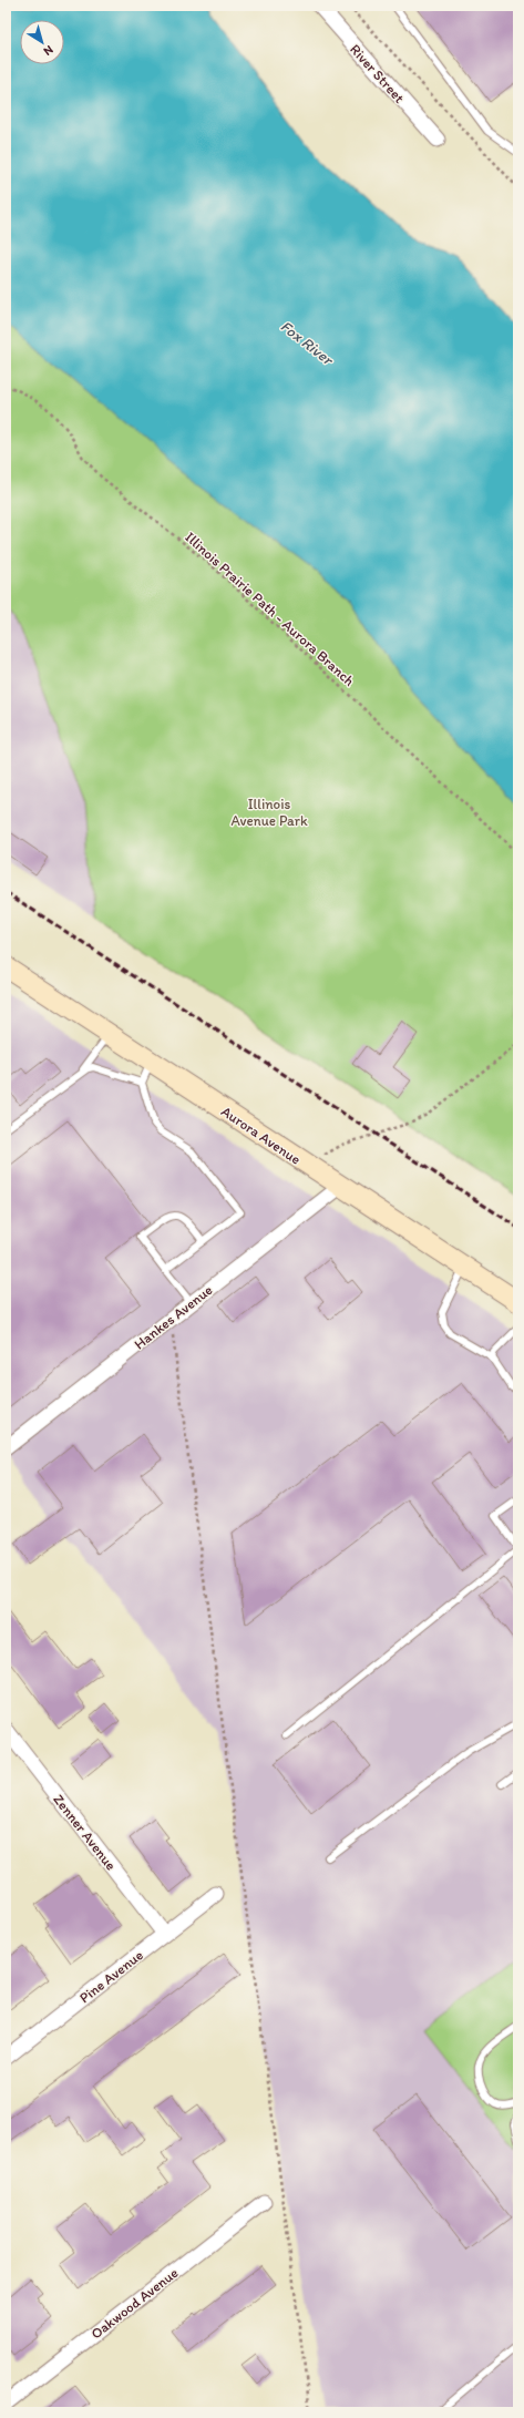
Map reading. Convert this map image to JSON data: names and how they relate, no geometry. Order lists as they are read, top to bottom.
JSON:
{
  "streets": {
    "main road": ["Aurora Avenue"],
    "street": [
      "River Street",
      "Hankes Avenue",
      "Zenner Avenue",
      "Pine Avenue",
      "Oakwood Avenue"
    ],
    "path": ["Illinois Prairie Path - Aurora Branch"]
  },
  "crossings": [
    ["Aurora Avenue", "Hankes Avenue"],
    ["Zenner Avenue", "Pine Avenue"]
  ],
  "water": ["Fox River"],
  "parks": ["Illinois Avenue Park"],
  "north": "bottom right"
}
